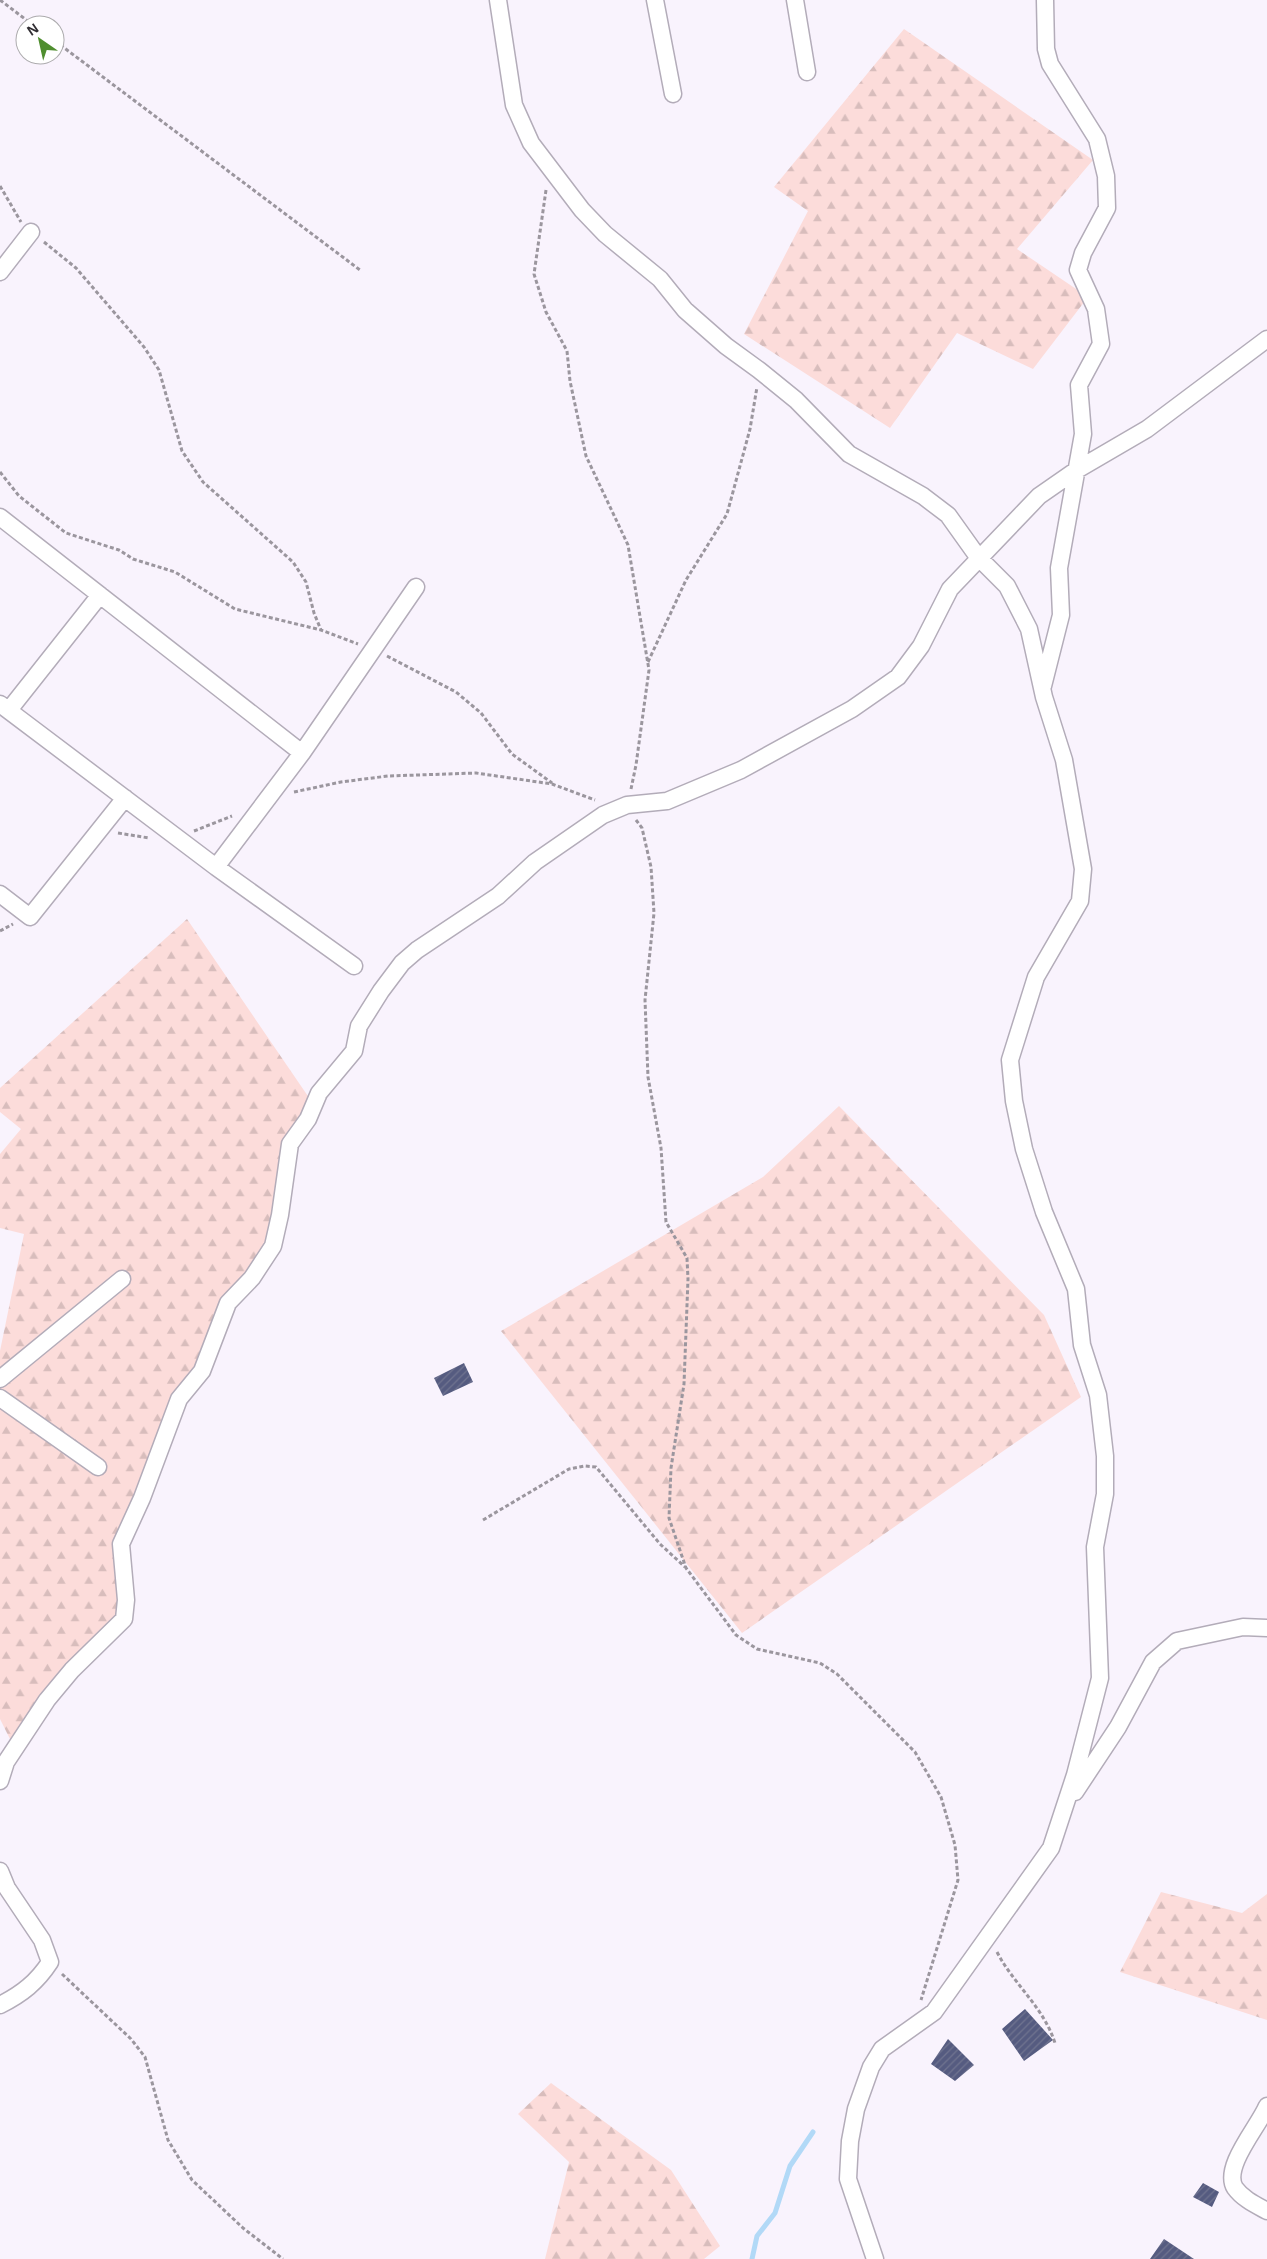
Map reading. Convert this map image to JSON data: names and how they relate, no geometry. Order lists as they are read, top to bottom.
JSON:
{
  "north": "top left"
}
